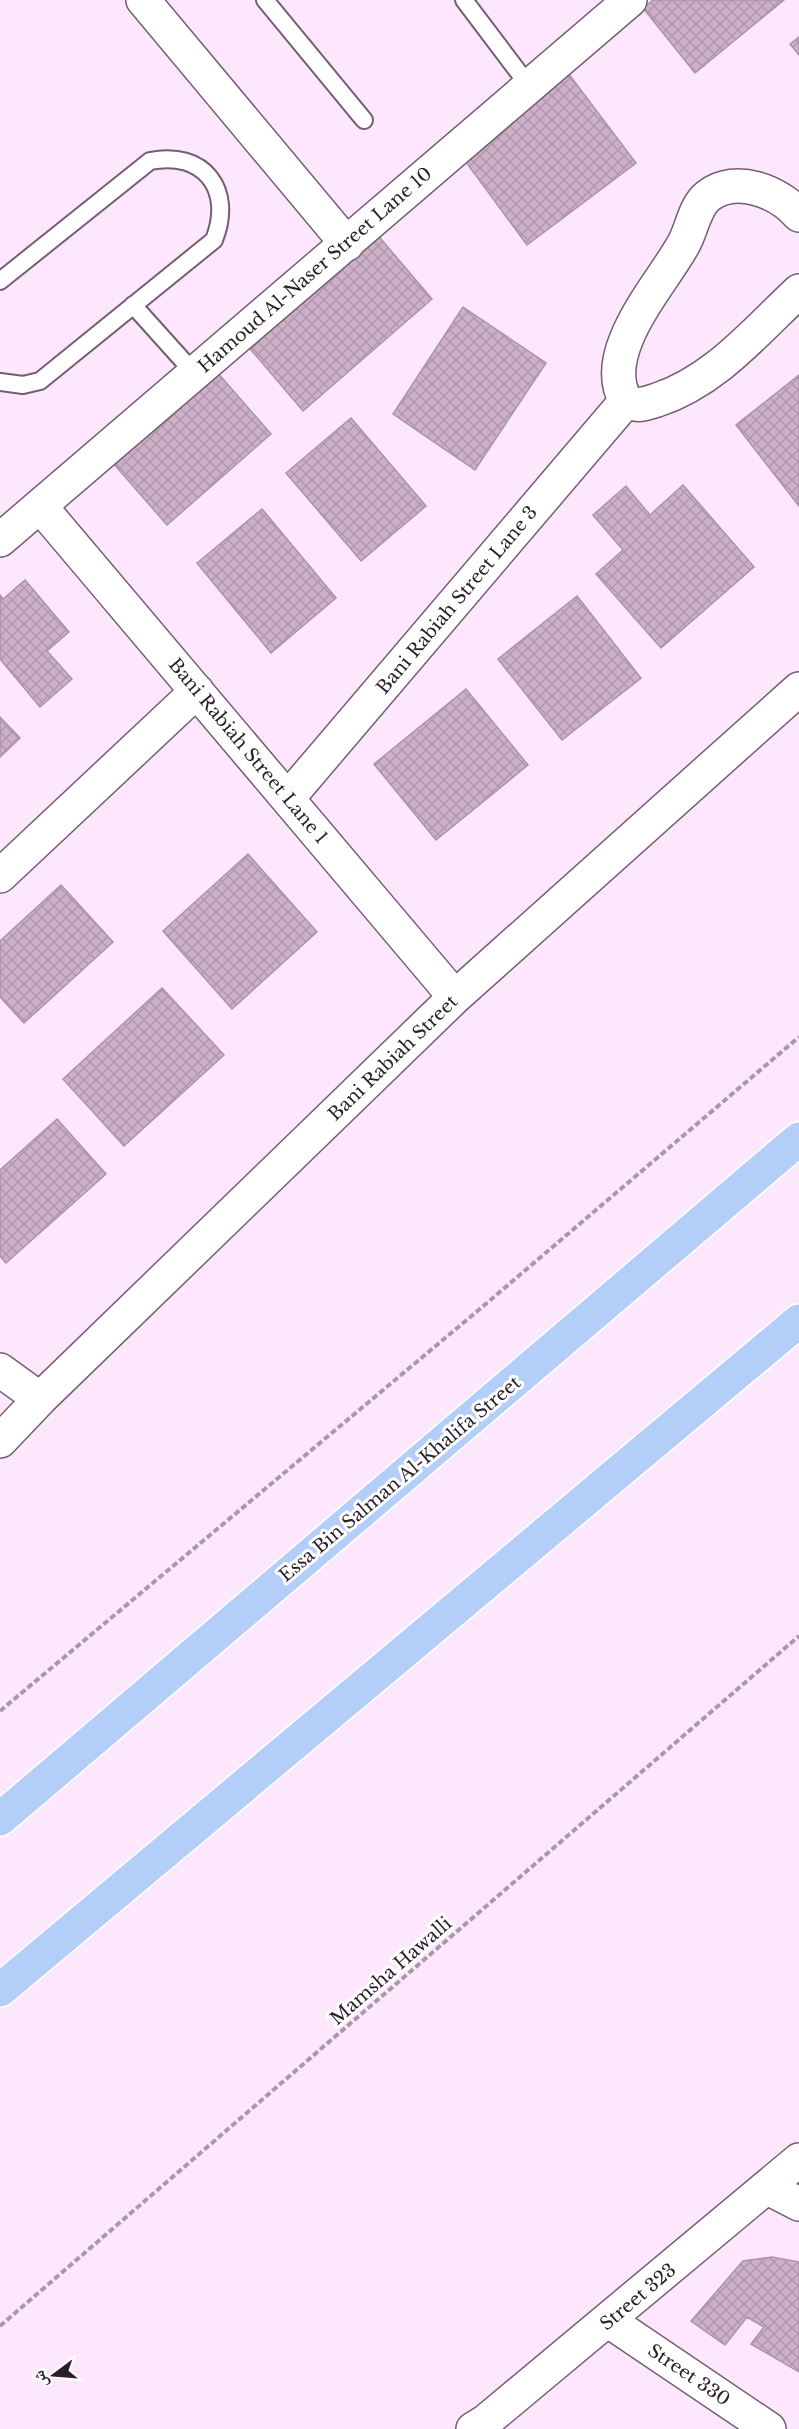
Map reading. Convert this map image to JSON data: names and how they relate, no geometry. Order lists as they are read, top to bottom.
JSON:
{
  "streets": {
    "highway": ["Essa Bin Salman Al-Khalifa Street"],
    "street": [
      "Hamoud Al-Naser Street Lane 10",
      "Bani Rabiah Street Lane 3",
      "Bani Rabiah Street Lane 1",
      "Bani Rabiah Street",
      "Street 323",
      "Street 330"
    ],
    "path": ["Mamsha Hawalli"]
  },
  "crossings": [
    ["Hamoud Al-Naser Street Lane 10", "Bani Rabiah Street Lane 1"],
    ["Bani Rabiah Street Lane 3", "Bani Rabiah Street Lane 1"],
    ["Bani Rabiah Street Lane 1", "Bani Rabiah Street"],
    ["Street 323", "Street 330"]
  ],
  "north": "left"
}
